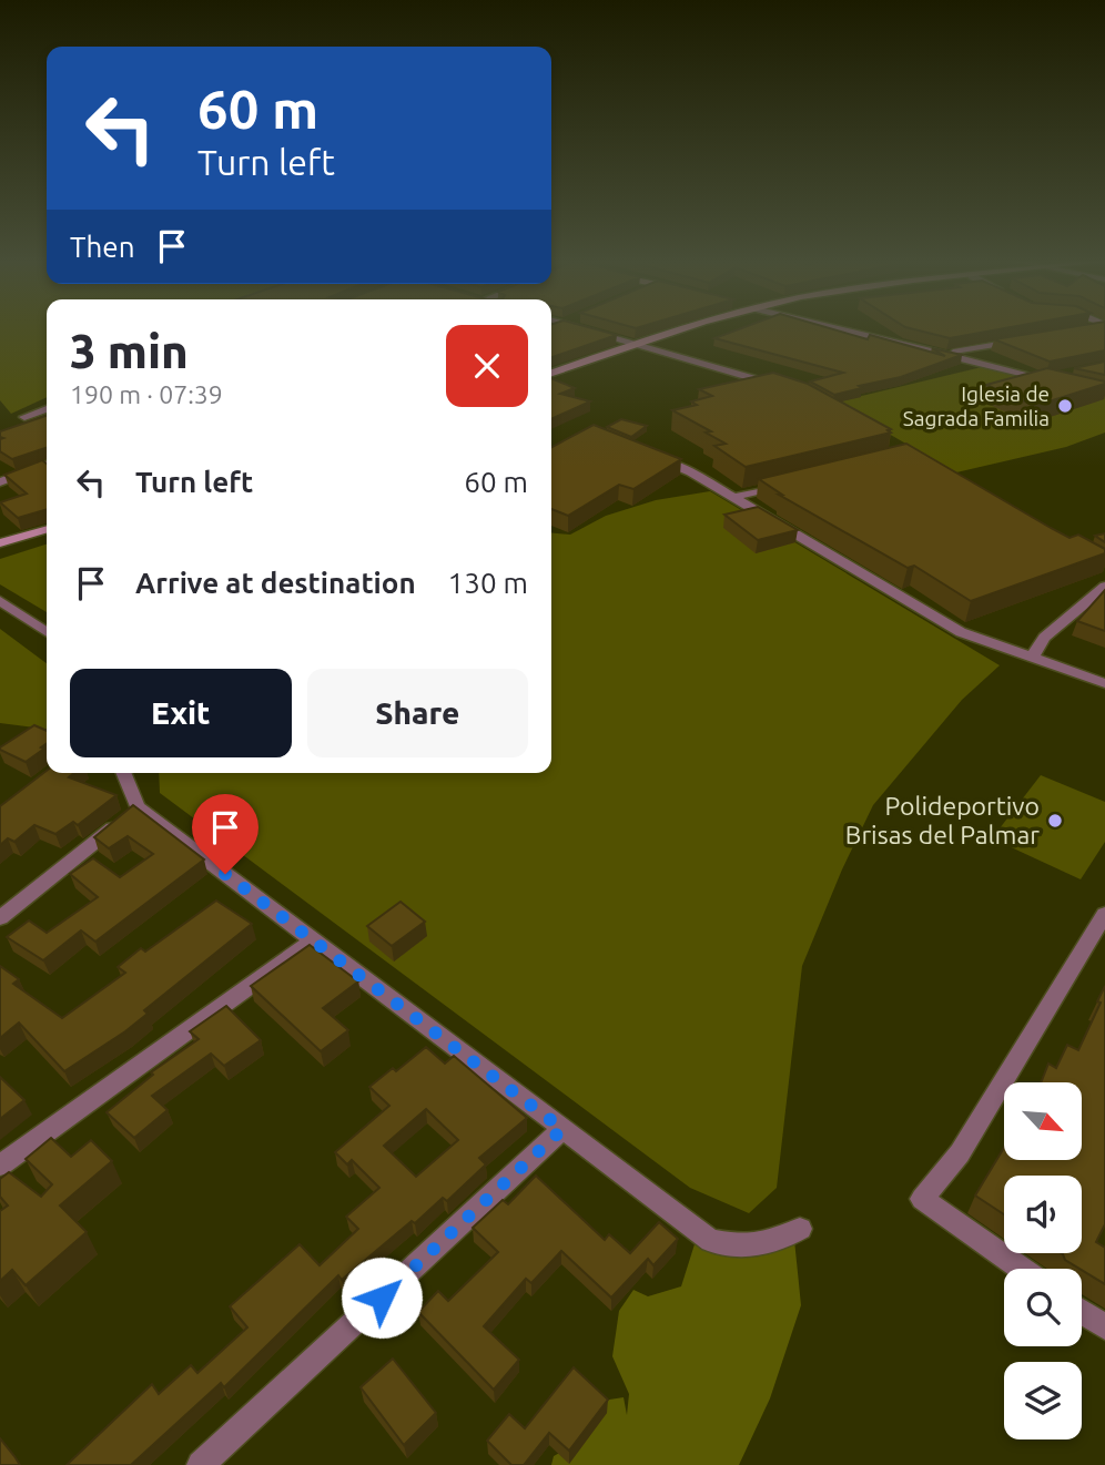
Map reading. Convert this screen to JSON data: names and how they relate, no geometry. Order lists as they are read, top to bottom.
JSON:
{
  "places": ["Iglesia de Sagrada Familia", "Polideportivo Brisas del Palmar"],
  "north": "bottom right",
  "page": {
    "turn": ["60 m", "Turn left"],
    "then": "Then",
    "heading": ["3 min", "190 m · 07:39"],
    "list": [
      {
        "name": "Turn left",
        "value": "60 m"
      },
      {
        "name": "Arrive at destination",
        "value": "130 m"
      }
    ],
    "buttons": ["Exit", "Share"]
  }
}
